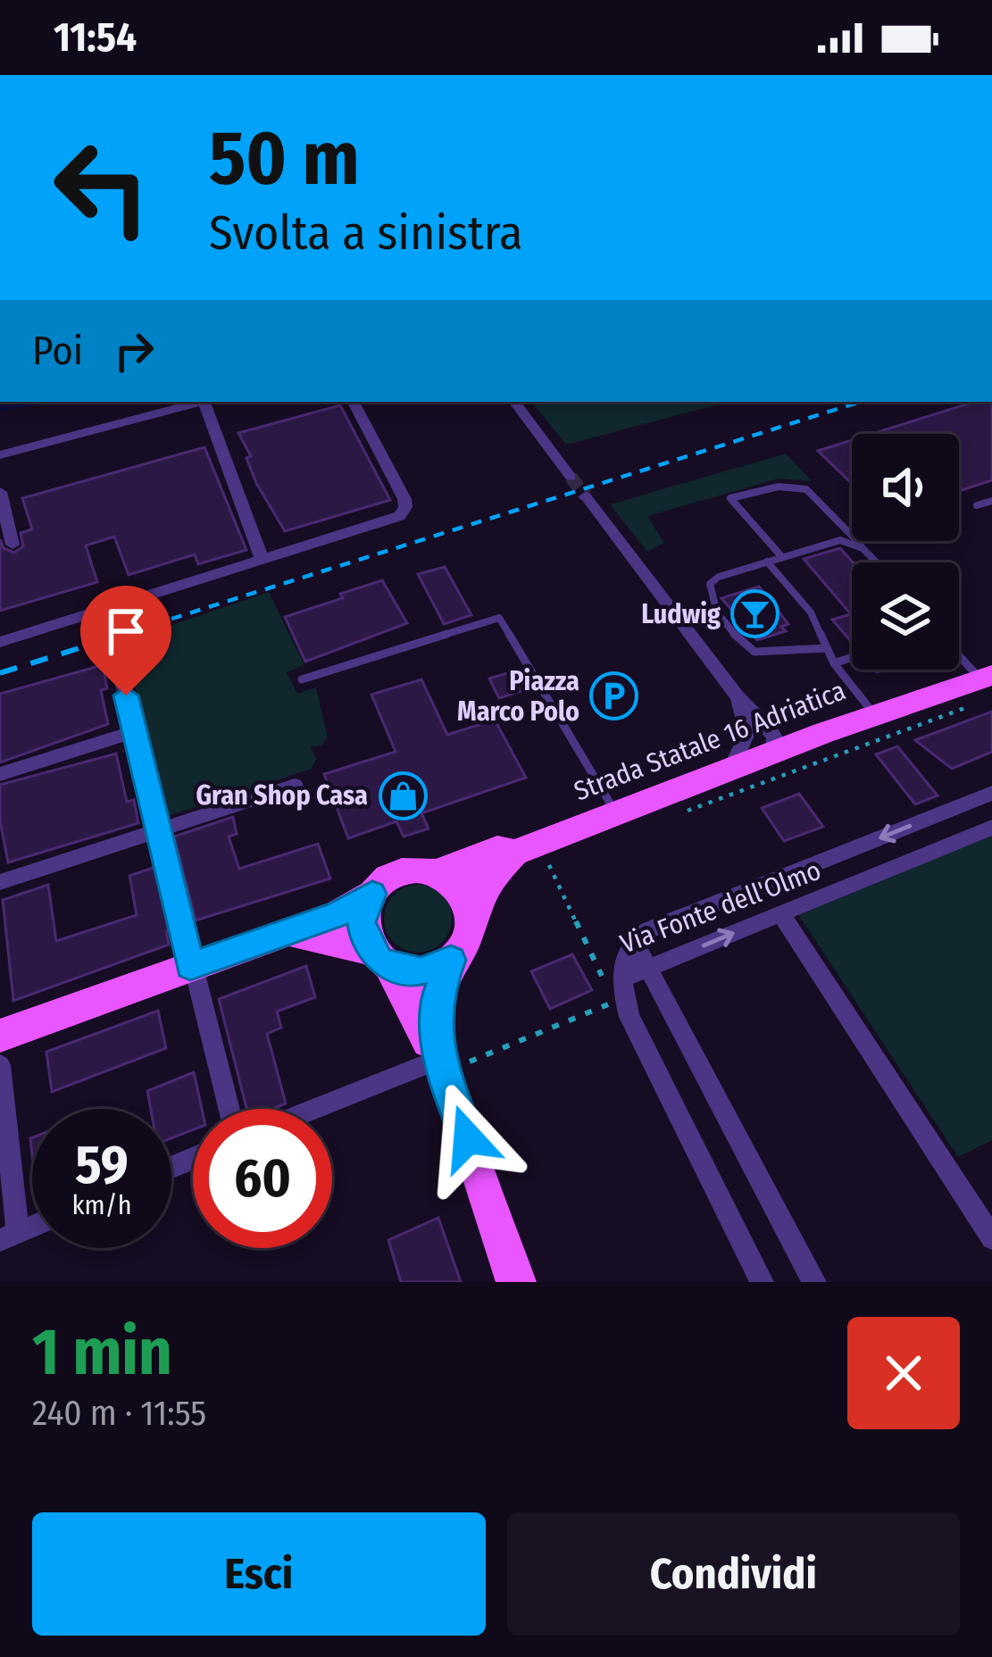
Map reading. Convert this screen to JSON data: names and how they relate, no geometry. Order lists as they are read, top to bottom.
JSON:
{
  "streets": {
    "main road": ["Strada Statale 16 Adriatica"],
    "street": ["Via Fonte dell'Olmo"]
  },
  "places": {
    "bar": ["Ludwig"],
    "parking": ["Piazza Marco Polo"],
    "shop": ["Gran Shop Casa"]
  },
  "page": {
    "status": "11:54",
    "turn": ["50 m", "Svolta a sinistra"],
    "then": "Poi",
    "speed": "59 km/h",
    "limit": "60",
    "heading": ["1 min", "240 m · 11:55"],
    "buttons": ["Esci", "Condividi"]
  }
}
